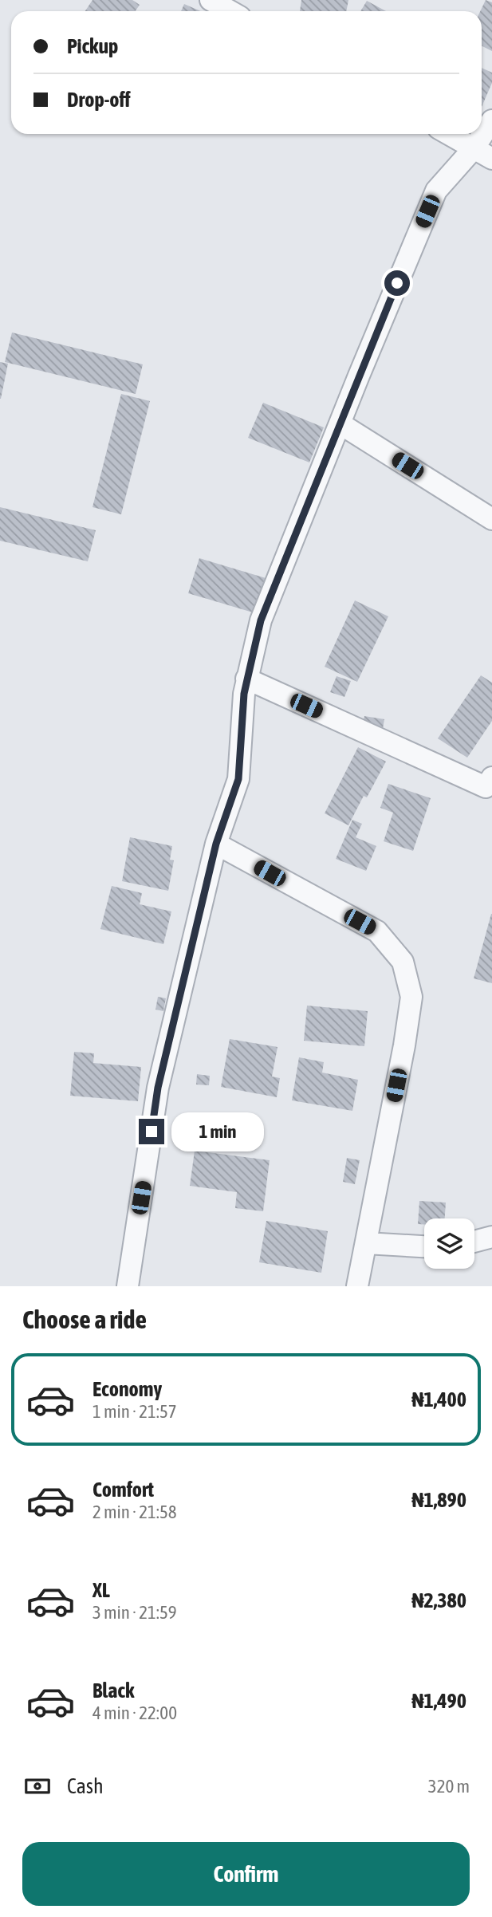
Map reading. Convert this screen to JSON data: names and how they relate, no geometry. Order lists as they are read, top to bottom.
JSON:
{
  "page": {
    "banner": ["Pickup", "Drop-off"],
    "bubble": "1 min",
    "heading": "Choose a ride",
    "list": [
      {
        "name": "Economy",
        "note": "1 min · 21:57",
        "value": "₦1,400"
      },
      {
        "name": "Comfort",
        "note": "2 min · 21:58",
        "value": "₦1,890"
      },
      {
        "name": "XL",
        "note": "3 min · 21:59",
        "value": "₦2,380"
      },
      {
        "name": "Black",
        "note": "4 min · 22:00",
        "value": "₦1,490"
      }
    ],
    "pay": ["Cash", "320 m"],
    "buttons": "Confirm"
  }
}
